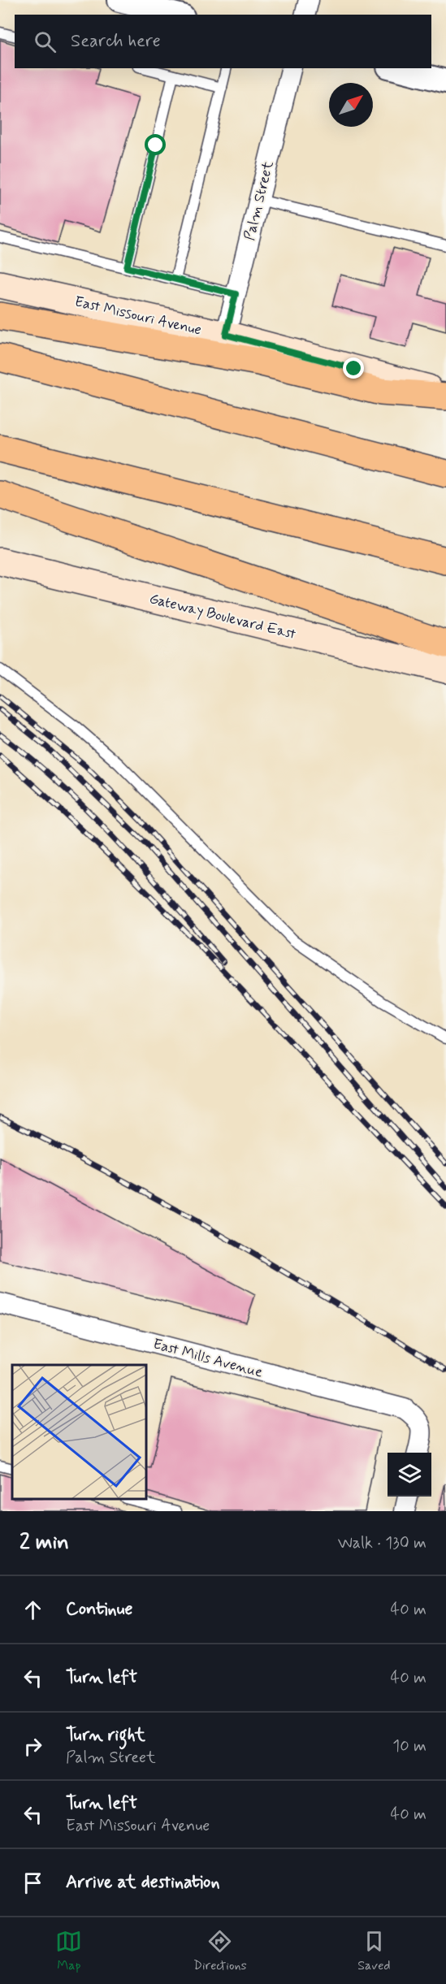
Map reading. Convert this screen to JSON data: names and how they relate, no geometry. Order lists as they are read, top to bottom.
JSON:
{
  "streets": {
    "main road": ["East Missouri Avenue", "Gateway Boulevard East"],
    "street": ["Palm Street", "East Mills Avenue"]
  },
  "crossings": [
    ["Palm Street", "East Missouri Avenue"]
  ],
  "north": "top right",
  "page": {
    "search": "Search here",
    "heading": ["2 min", "Walk · 130 m"],
    "list": [
      ["Continue", "40 m"],
      ["Turn left", "40 m"],
      ["Turn right", "Palm Street", "10 m"],
      ["Turn left", "East Missouri Avenue", "40 m"],
      "Arrive at destination"
    ],
    "nav": ["Map", "Directions", "Saved"]
  }
}
